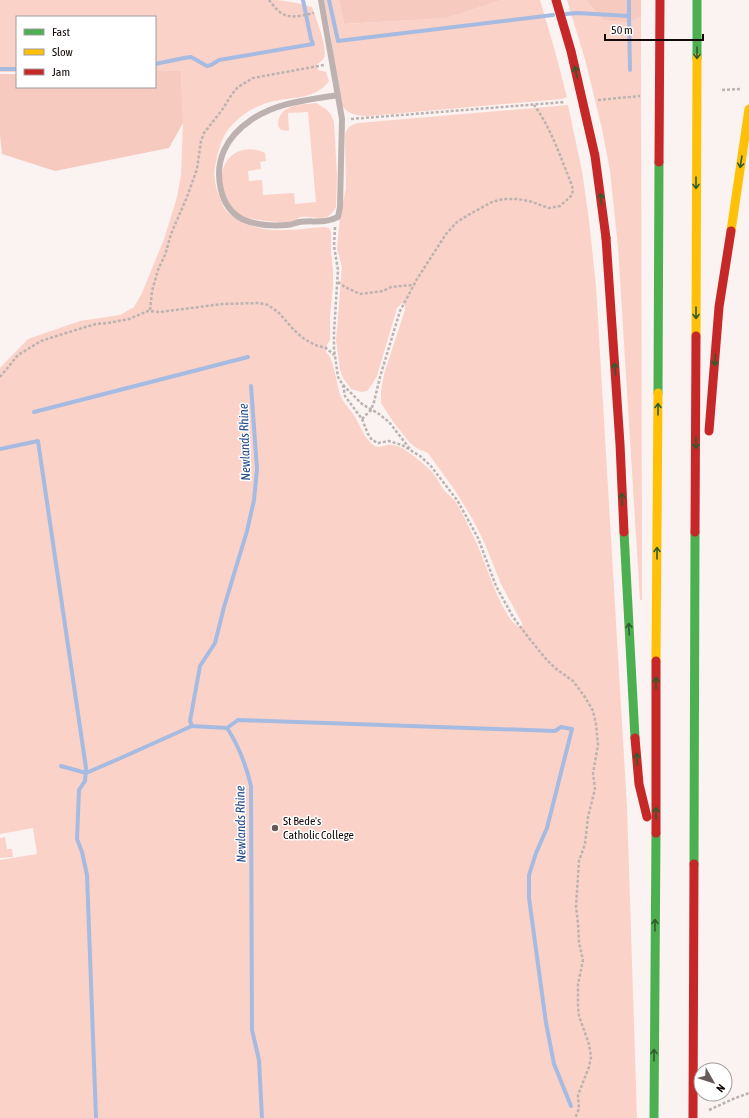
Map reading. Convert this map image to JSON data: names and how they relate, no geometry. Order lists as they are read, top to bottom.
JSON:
{
  "water": ["Newlands Rhine"],
  "places": ["St Bede's Catholic College"],
  "legend": ["Fast", "Slow", "Jam"],
  "scale_bar": "50 m",
  "north": "bottom right"
}
